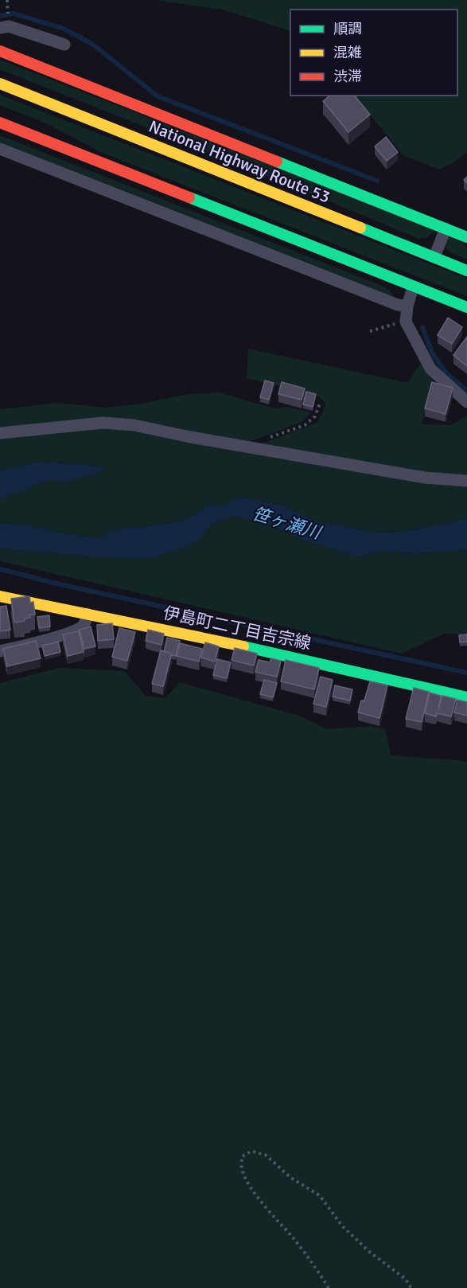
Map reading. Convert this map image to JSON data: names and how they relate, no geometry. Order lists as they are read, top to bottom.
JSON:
{
  "streets": {
    "main road": ["National Highway Route 53", "伊島町二丁目吉宗線"]
  },
  "water": ["笹ヶ瀬川"],
  "legend": ["順調", "混雑", "渋滞"]
}
